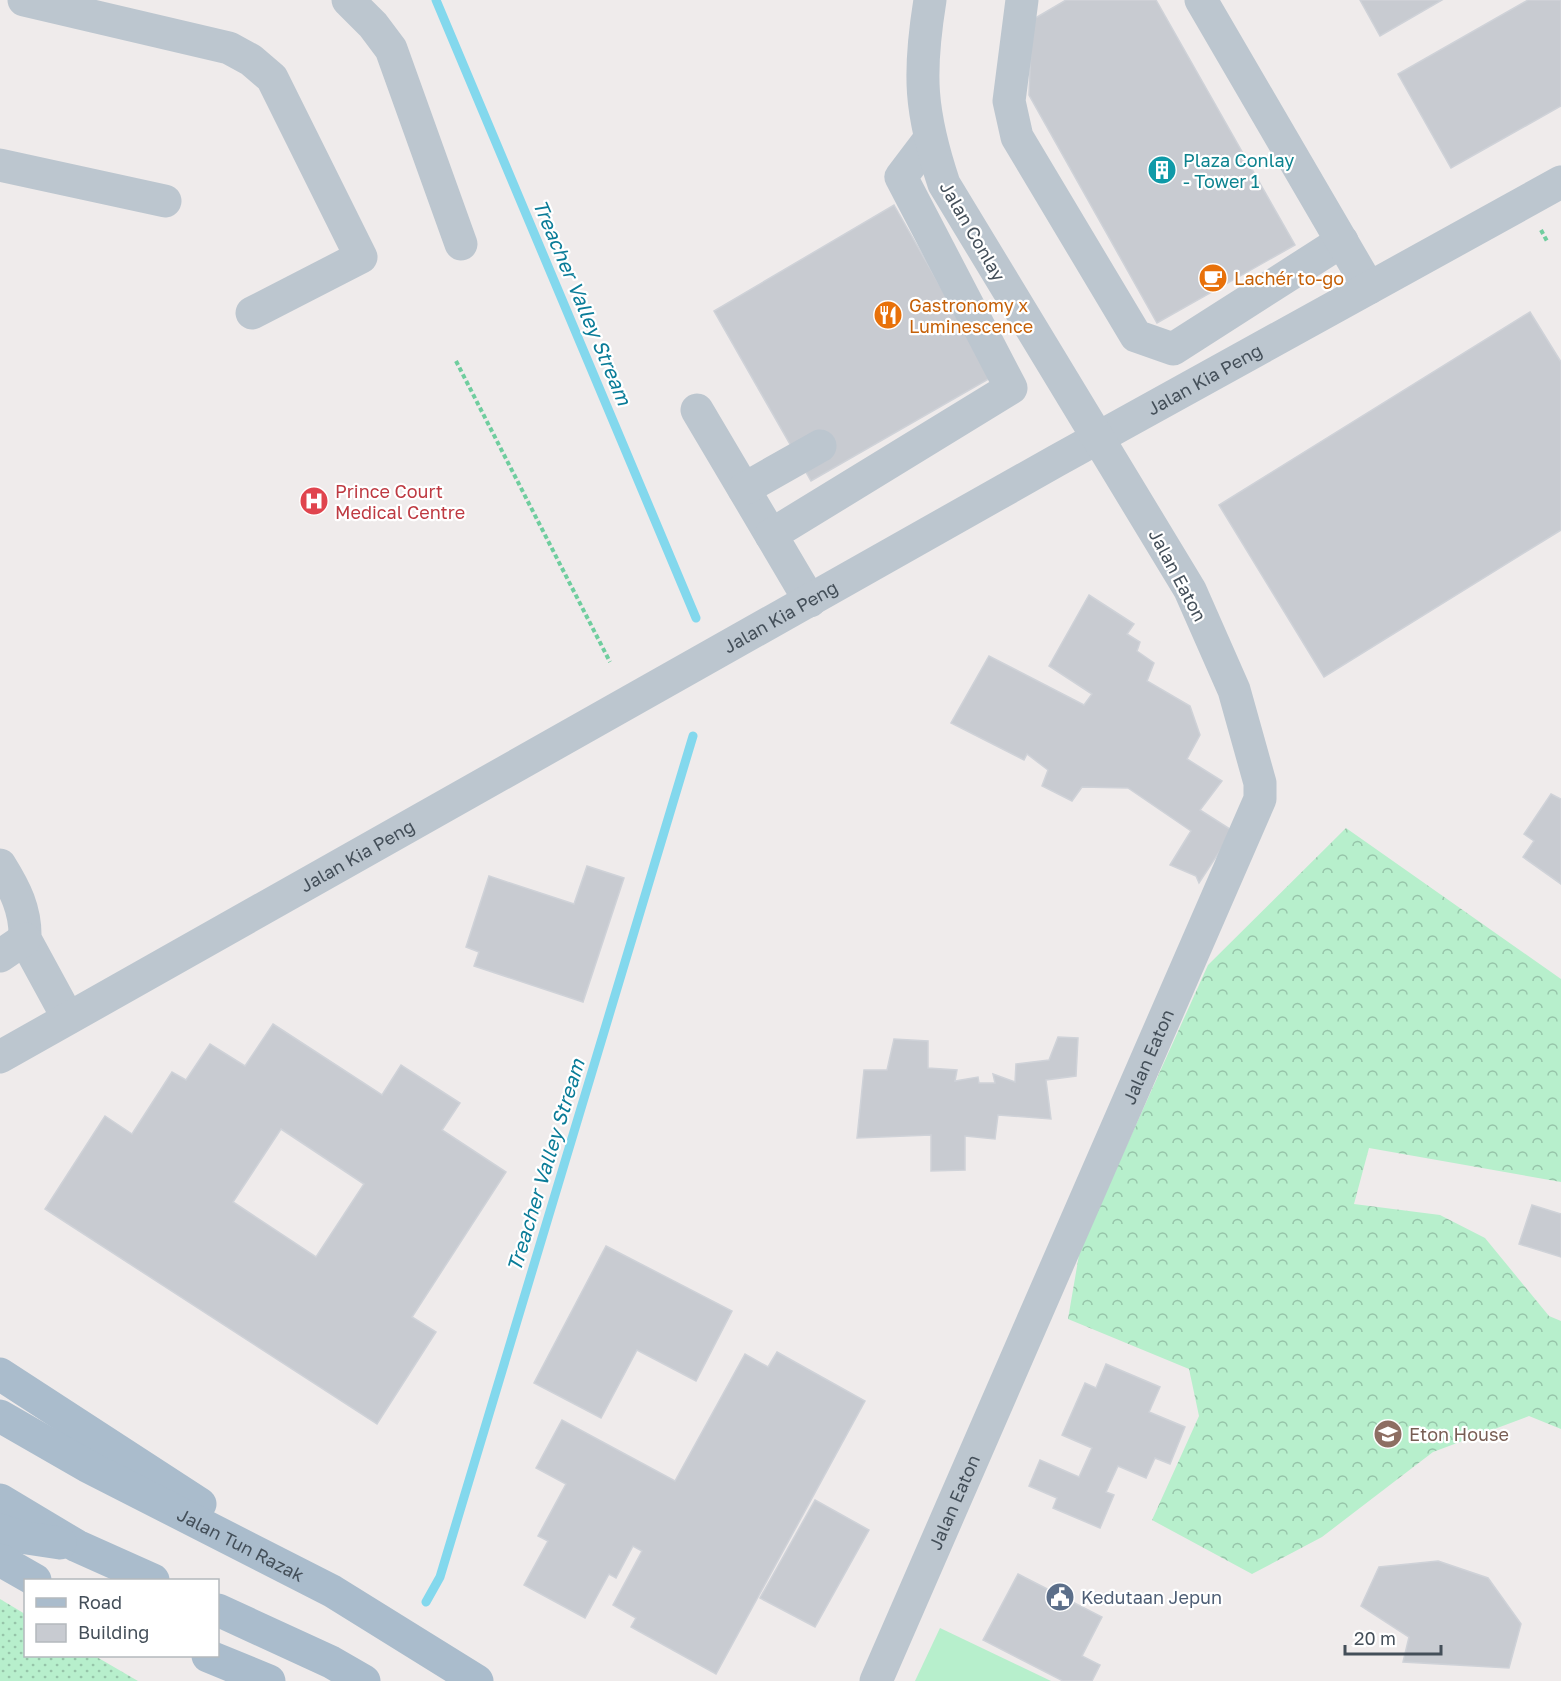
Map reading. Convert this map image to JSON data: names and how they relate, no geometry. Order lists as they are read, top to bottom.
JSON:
{
  "streets": {
    "main road": ["Jalan Tun Razak"],
    "street": ["Jalan Conlay", "Jalan Kia Peng", "Jalan Eaton"]
  },
  "crossings": [
    ["Jalan Conlay", "Jalan Kia Peng"],
    ["Jalan Conlay", "Jalan Eaton"],
    ["Jalan Kia Peng", "Jalan Eaton"]
  ],
  "water": ["Treacher Valley Stream"],
  "places": {
    "building": ["Plaza Conlay - Tower 1"],
    "cafe": ["Lachér to-go"],
    "restaurant": ["Gastronomy x Luminescence"],
    "hospital": ["Prince Court Medical Centre"],
    "school or university": ["Eton House"],
    "public building": ["Kedutaan Jepun"]
  },
  "legend": ["Road", "Building"],
  "scale_bar": "20 m"
}
